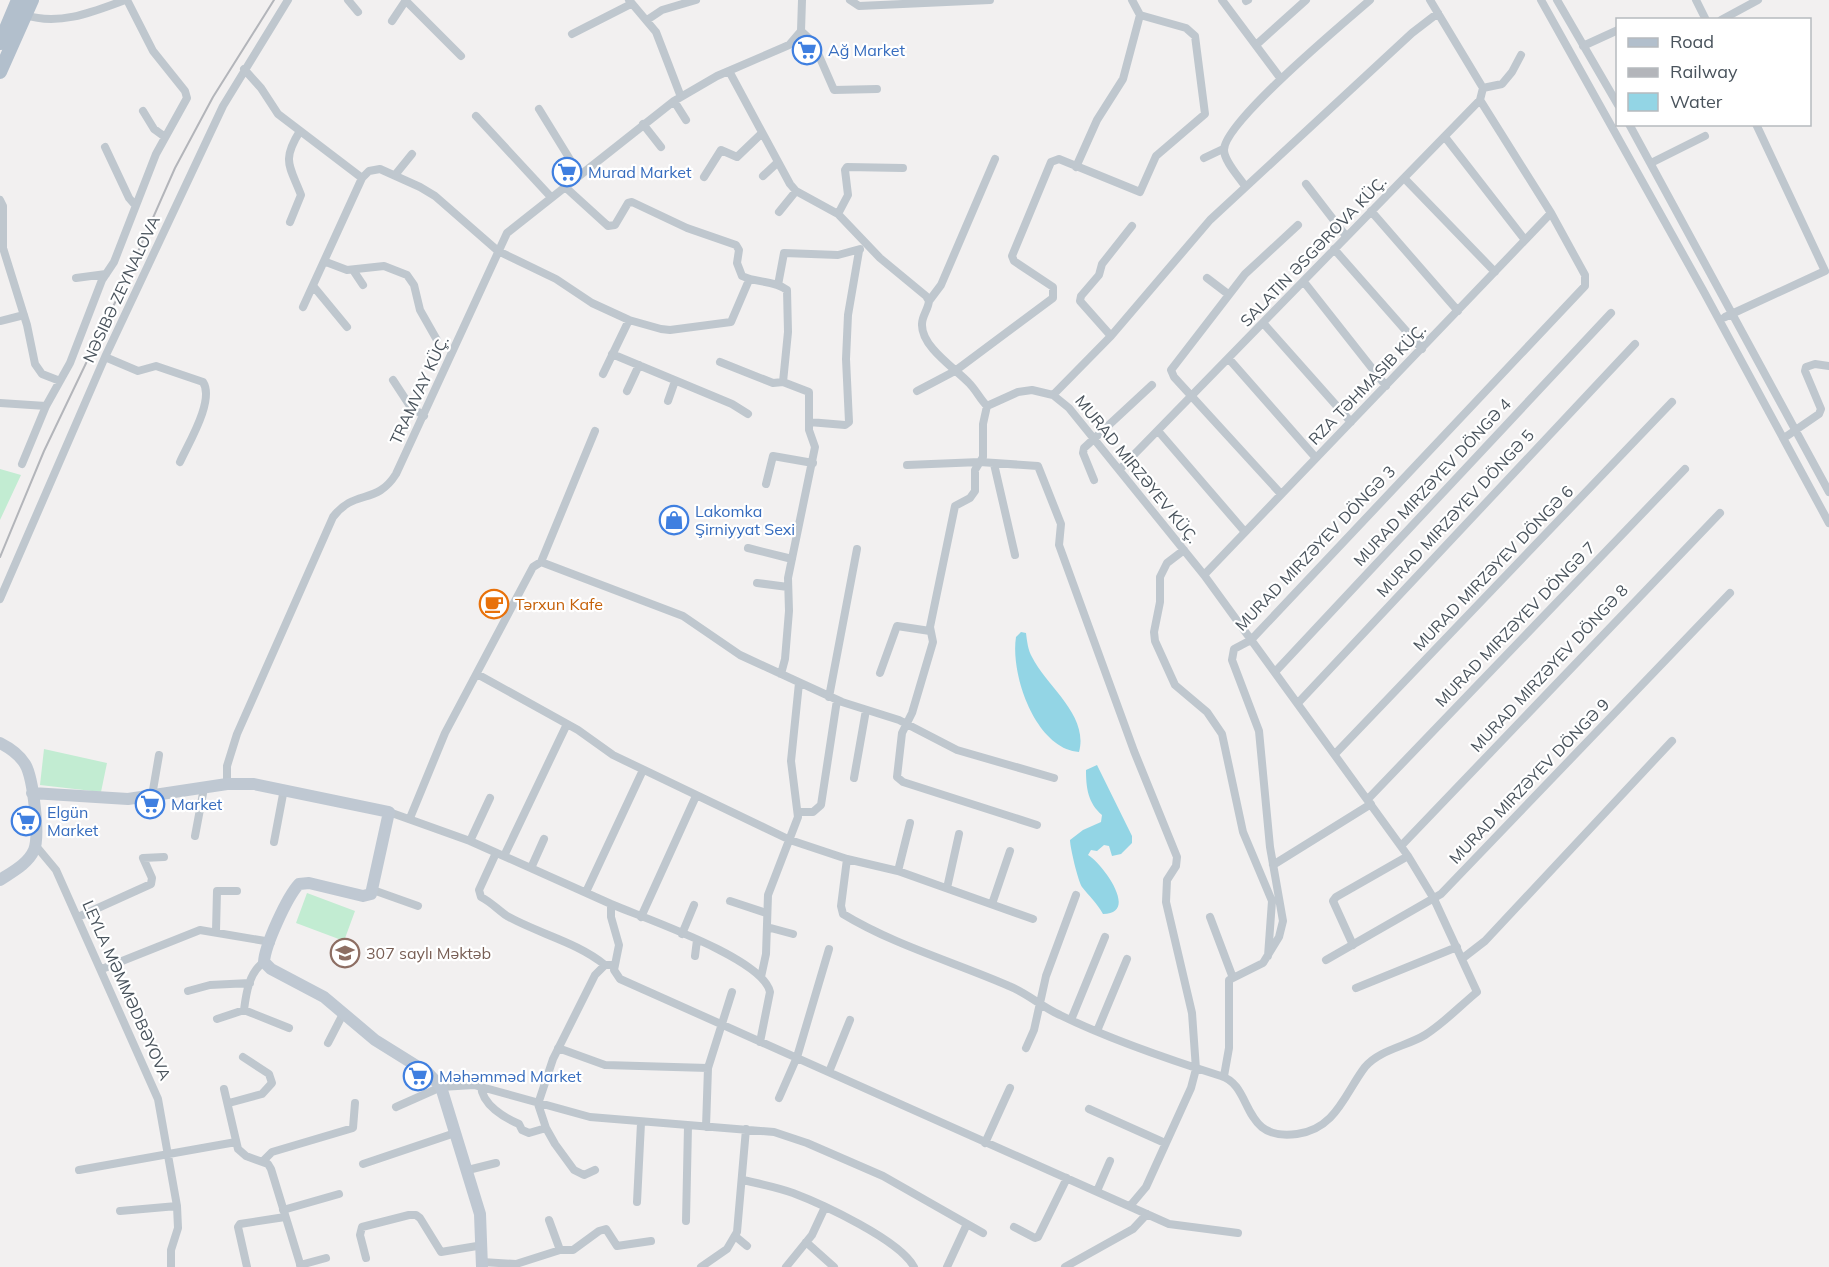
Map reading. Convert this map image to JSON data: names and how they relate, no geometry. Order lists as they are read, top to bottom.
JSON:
{
  "streets": {
    "street": [
      "NƏSIBƏ ZEYNALOVA",
      "RZA TƏHMASIB KÜÇ.",
      "TRAMVAY KÜÇ.",
      "MURAD MIRZƏYEV KÜÇ.",
      "MURAD MIRZƏYEV DÖNGƏ 4",
      "MURAD MIRZƏYEV DÖNGƏ 5",
      "MURAD MIRZƏYEV DÖNGƏ 3",
      "MURAD MIRZƏYEV DÖNGƏ 6",
      "MURAD MIRZƏYEV DÖNGƏ 7",
      "MURAD MIRZƏYEV DÖNGƏ 8",
      "MURAD MIRZƏYEV DÖNGƏ 9",
      "LEYLA MƏMMƏDBƏYOVA"
    ]
  },
  "crossings": [
    ["RZA TƏHMASIB KÜÇ.", "MURAD MIRZƏYEV KÜÇ."],
    ["RZA TƏHMASIB KÜÇ.", "MURAD MIRZƏYEV DÖNGƏ 3"],
    ["MURAD MIRZƏYEV KÜÇ.", "MURAD MIRZƏYEV DÖNGƏ 4"],
    ["MURAD MIRZƏYEV KÜÇ.", "MURAD MIRZƏYEV DÖNGƏ 5"],
    ["MURAD MIRZƏYEV KÜÇ.", "MURAD MIRZƏYEV DÖNGƏ 3"],
    ["MURAD MIRZƏYEV KÜÇ.", "MURAD MIRZƏYEV DÖNGƏ 6"],
    ["MURAD MIRZƏYEV KÜÇ.", "MURAD MIRZƏYEV DÖNGƏ 7"],
    ["MURAD MIRZƏYEV KÜÇ.", "MURAD MIRZƏYEV DÖNGƏ 8"],
    ["MURAD MIRZƏYEV KÜÇ.", "MURAD MIRZƏYEV DÖNGƏ 9"],
    ["MURAD MIRZƏYEV DÖNGƏ 3", "MURAD MIRZƏYEV DÖNGƏ 7"]
  ],
  "places": {
    "supermarket": [
      "Ağ Market",
      "Murad Market",
      "Market",
      "Elgün Market",
      "Məhəmməd Market"
    ],
    "shop": ["Lakomka Şirniyyat Sexi"],
    "cafe": ["Tərxun Kafe"],
    "school or university": ["307 saylı Məktəb"]
  },
  "legend": ["Road", "Railway", "Water"]
}
